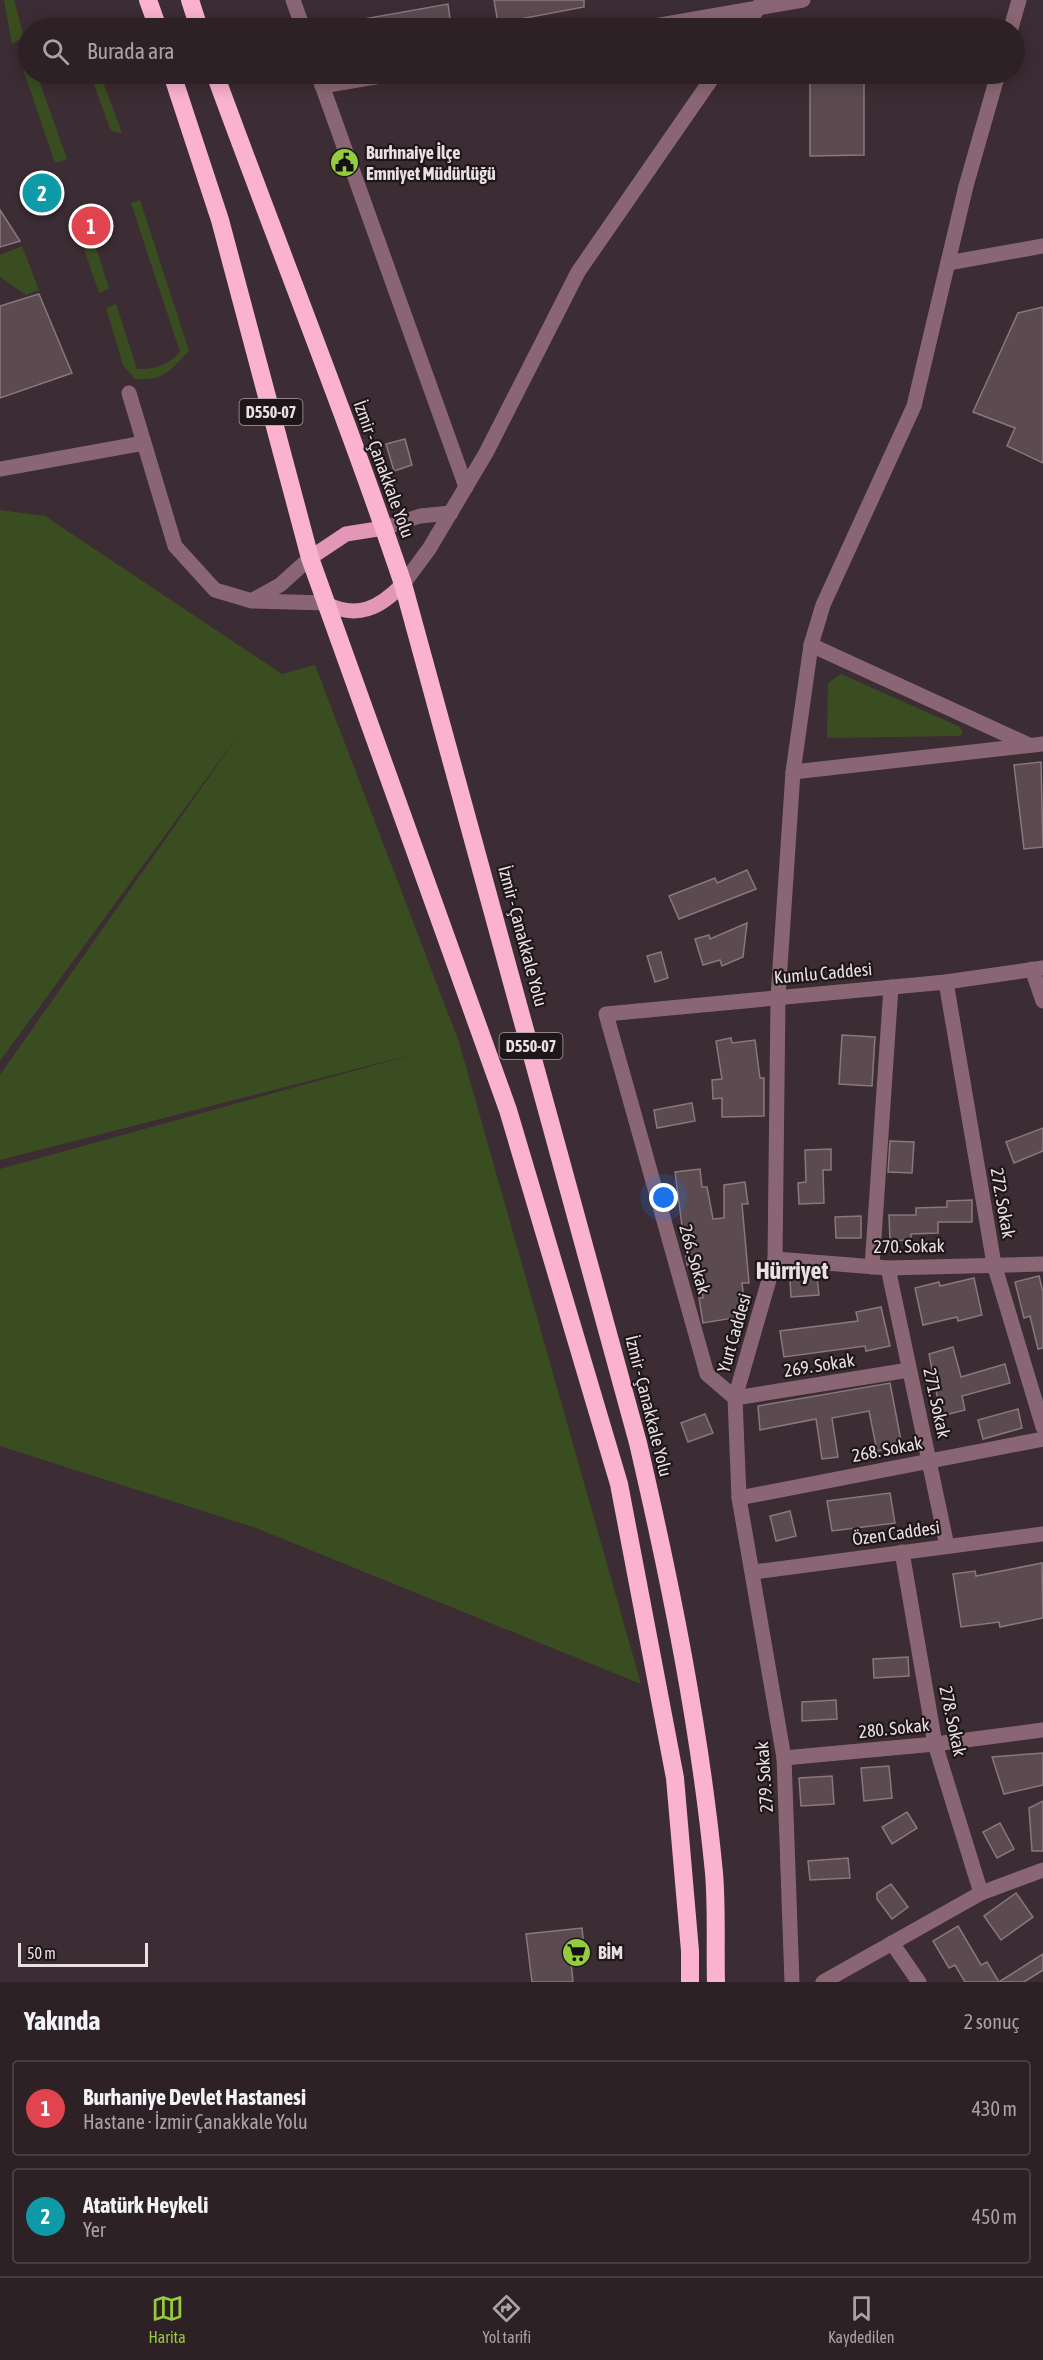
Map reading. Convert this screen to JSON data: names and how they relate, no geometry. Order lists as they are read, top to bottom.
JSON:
{
  "streets": {
    "highway": ["D550-07", "İzmir - Çanakkale Yolu"],
    "street": [
      "Kumlu Caddesi",
      "272. Sokak",
      "270. Sokak",
      "266. Sokak",
      "Yurt Caddesi",
      "269. Sokak",
      "271. Sokak",
      "268. Sokak",
      "Özen Caddesi",
      "278. Sokak",
      "280. Sokak",
      "279. Sokak"
    ]
  },
  "crossings": [
    ["D550-07", "İzmir - Çanakkale Yolu"],
    ["Kumlu Caddesi", "272. Sokak"],
    ["Kumlu Caddesi", "266. Sokak"],
    ["Kumlu Caddesi", "Yurt Caddesi"],
    ["272. Sokak", "270. Sokak"],
    ["270. Sokak", "Yurt Caddesi"],
    ["270. Sokak", "271. Sokak"],
    ["266. Sokak", "Yurt Caddesi"],
    ["266. Sokak", "269. Sokak"],
    ["Yurt Caddesi", "269. Sokak"],
    ["Yurt Caddesi", "268. Sokak"],
    ["Yurt Caddesi", "Özen Caddesi"],
    ["Yurt Caddesi", "279. Sokak"],
    ["269. Sokak", "271. Sokak"],
    ["271. Sokak", "268. Sokak"],
    ["271. Sokak", "Özen Caddesi"],
    ["Özen Caddesi", "278. Sokak"],
    ["Özen Caddesi", "279. Sokak"],
    ["278. Sokak", "280. Sokak"],
    ["280. Sokak", "279. Sokak"]
  ],
  "districts": ["Hürriyet"],
  "places": {
    "public building": ["Burhnaiye İlçe Emniyet Müdürlüğü"],
    "supermarket": ["BİM"]
  },
  "scale_bar": "50 m",
  "page": {
    "search": "Burada ara",
    "pins": ["2", "1"],
    "scale": "50 m",
    "heading": ["Yakında", "2 sonuç"],
    "list": [
      {
        "mark": "1",
        "name": "Burhaniye Devlet Hastanesi",
        "note": "Hastane · İzmir Çanakkale Yolu",
        "value": "430 m"
      },
      {
        "mark": "2",
        "name": "Atatürk Heykeli",
        "note": "Yer",
        "value": "450 m"
      }
    ],
    "nav": ["Harita", "Yol tarifi", "Kaydedilen"]
  }
}
